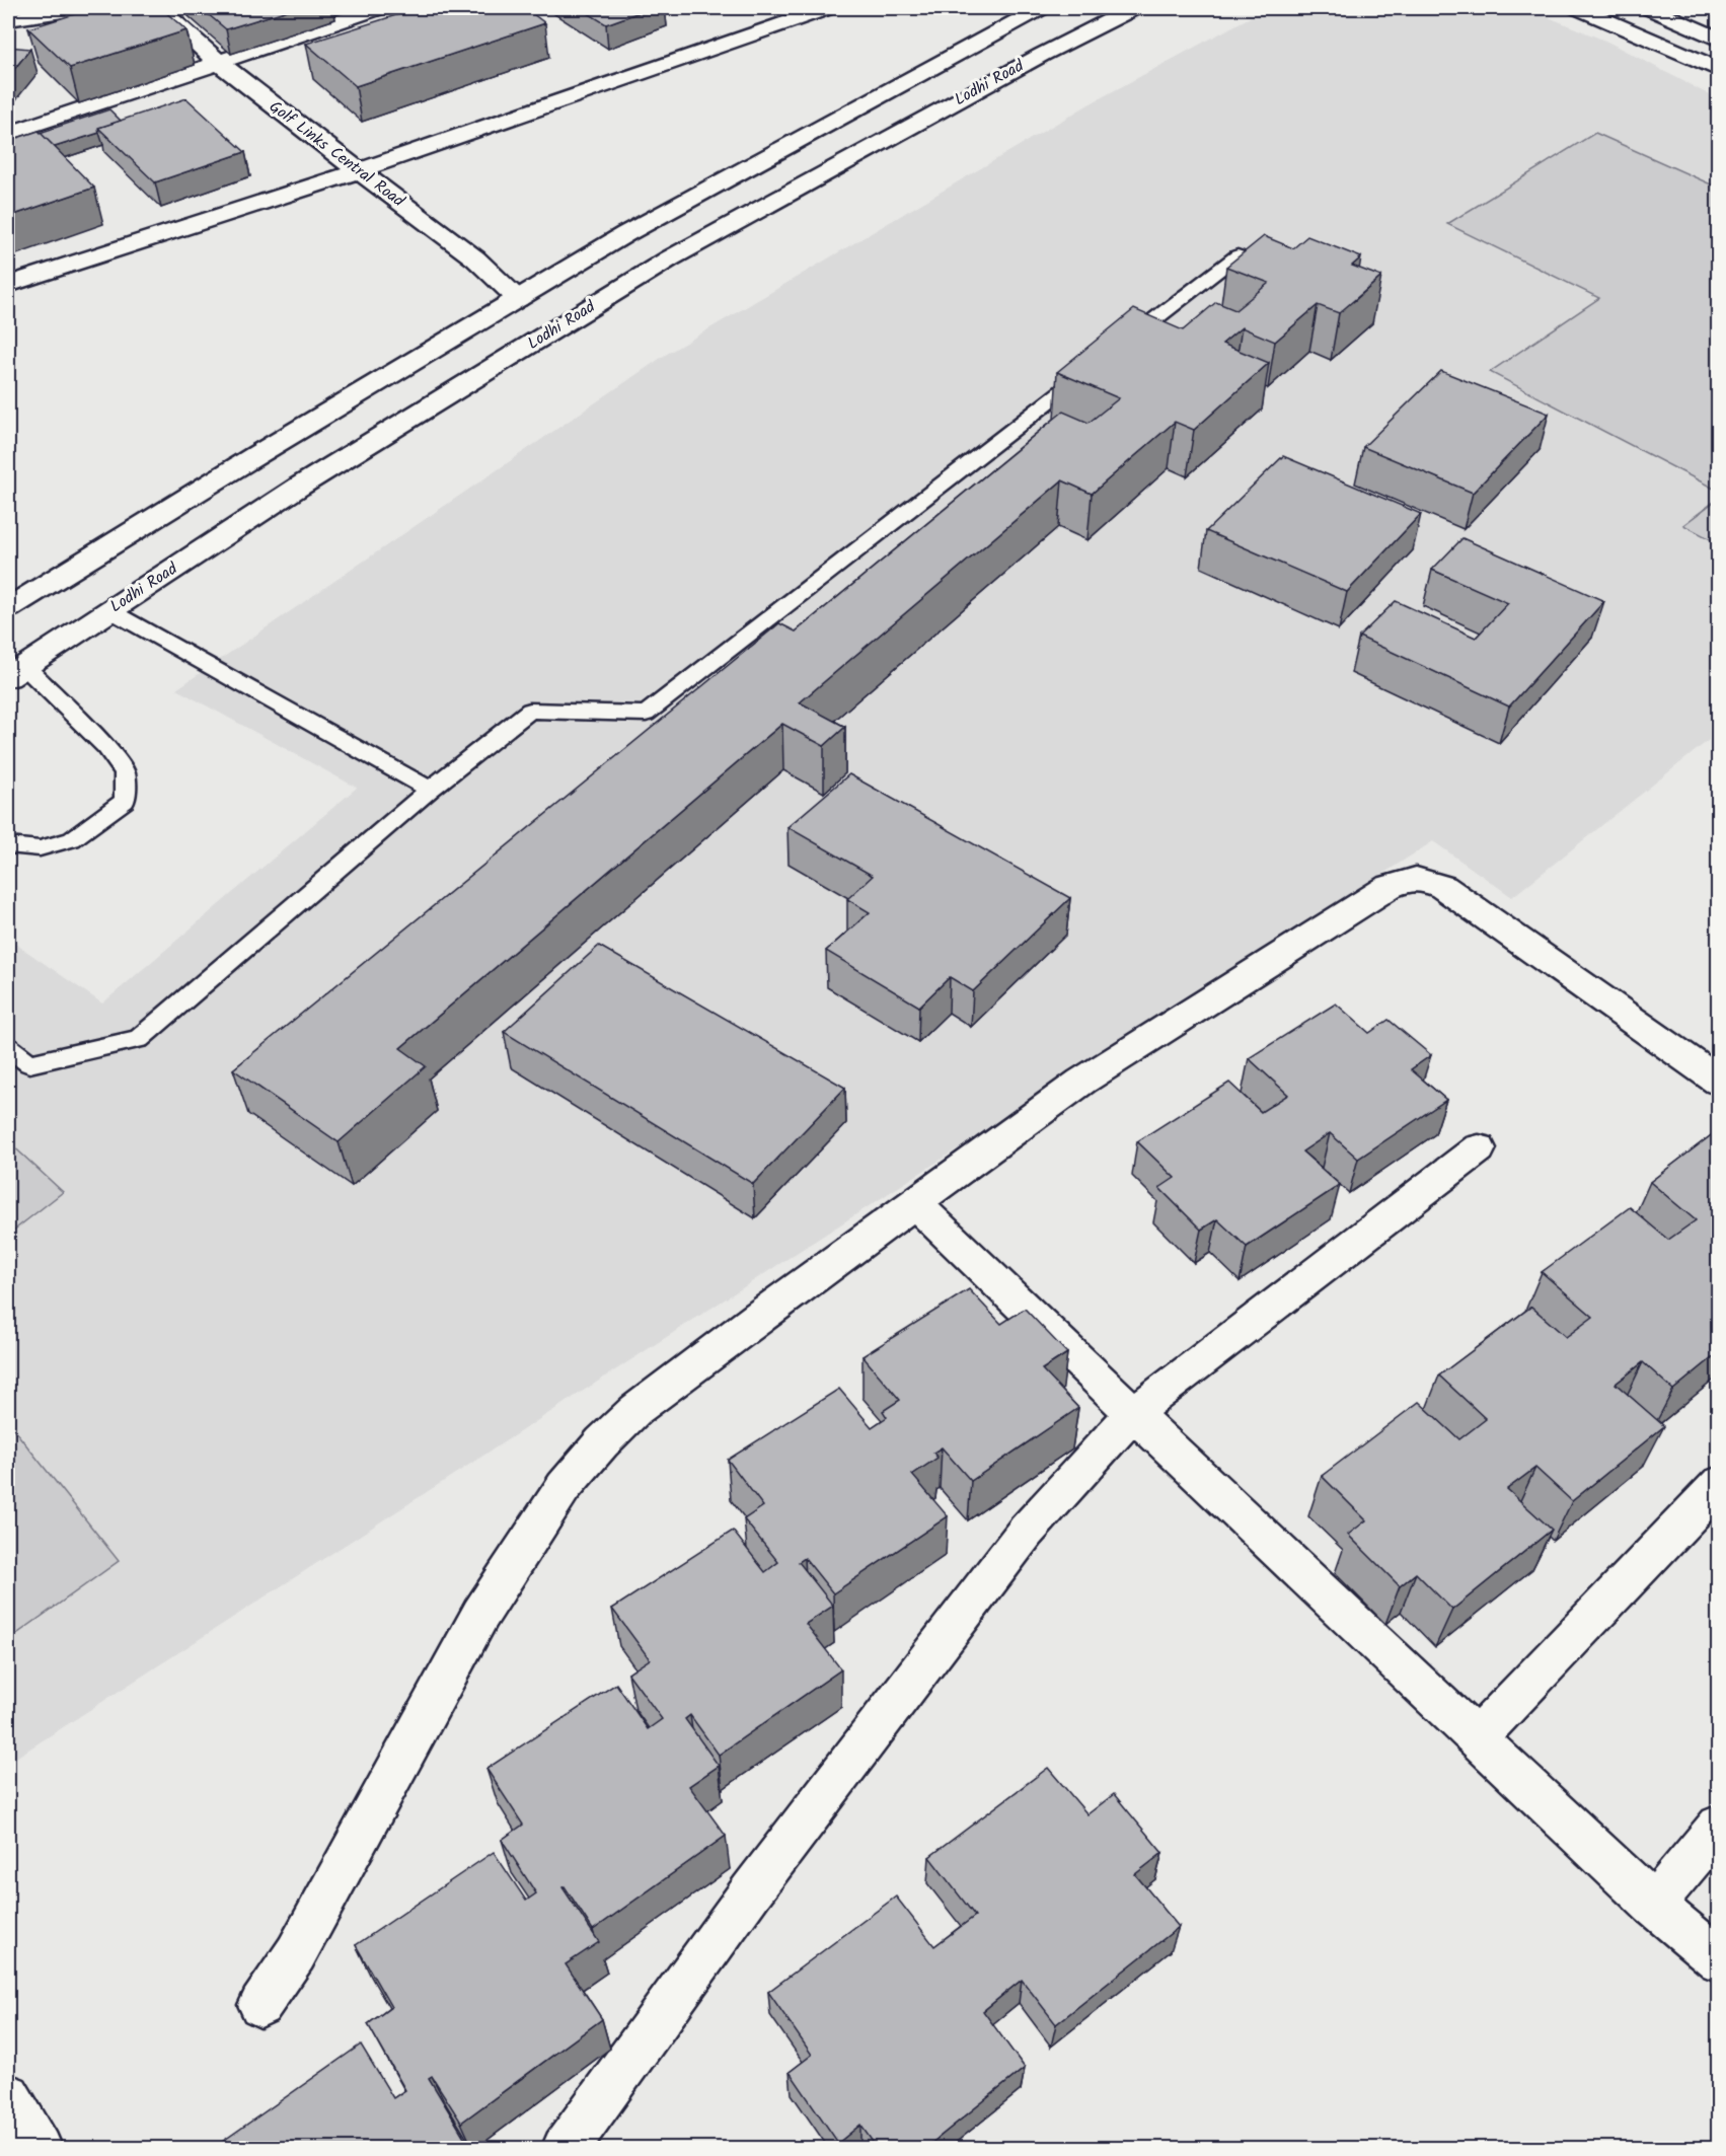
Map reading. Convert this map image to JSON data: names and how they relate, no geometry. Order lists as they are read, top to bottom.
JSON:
{
  "streets": {
    "street": ["Lodhi Road", "Golf Links Central Road"]
  }
}
